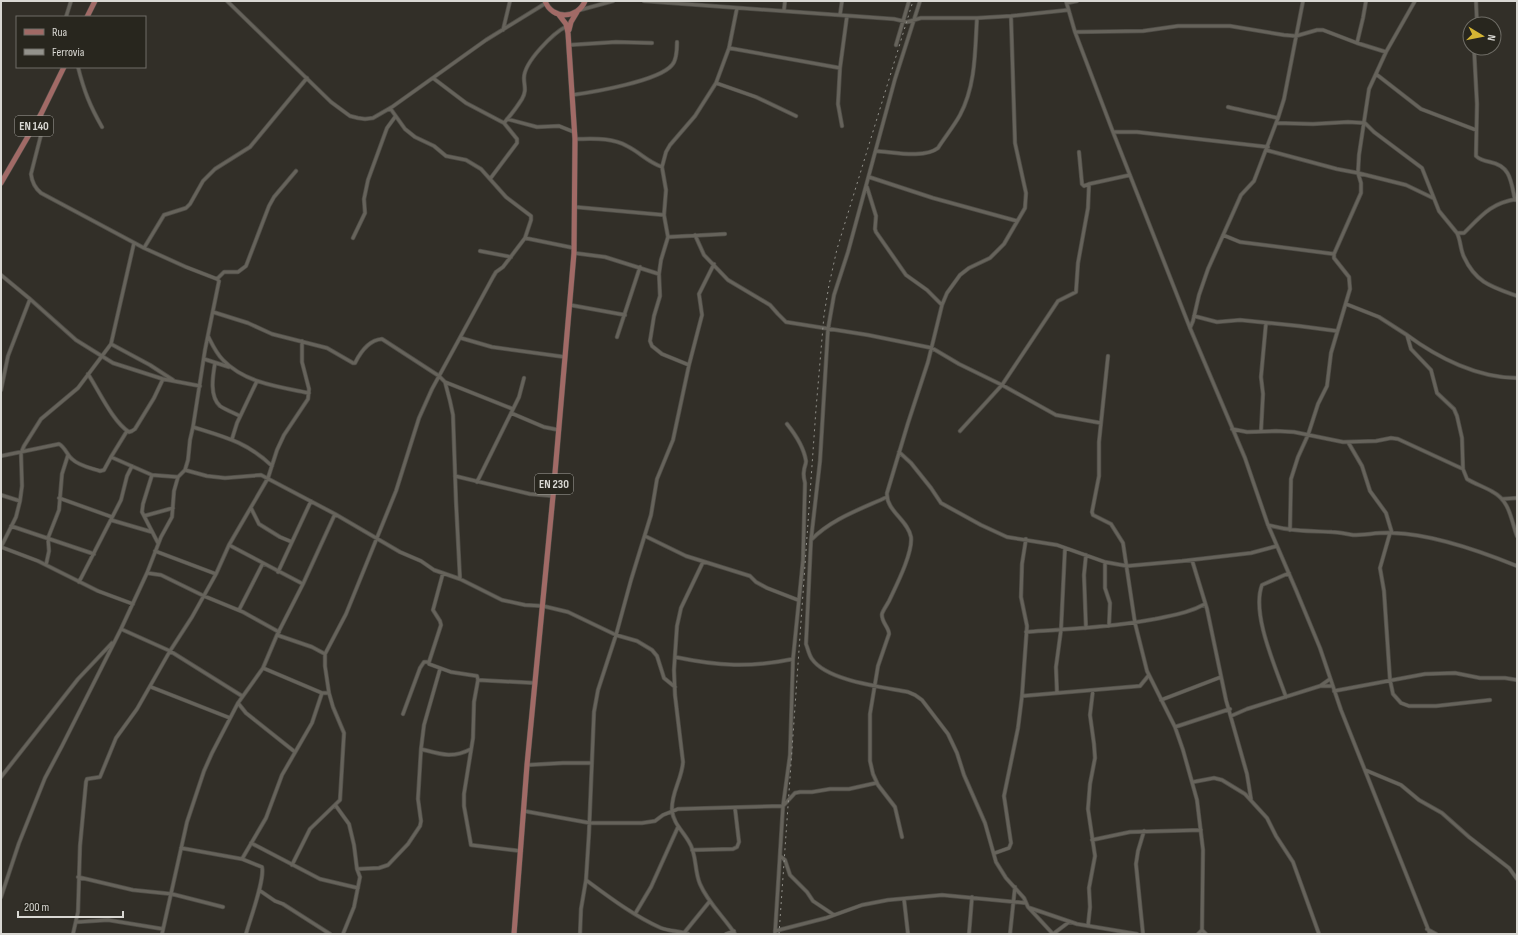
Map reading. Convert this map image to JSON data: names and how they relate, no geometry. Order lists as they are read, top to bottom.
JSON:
{
  "streets": {
    "main road": ["EN 140", "EN 230"]
  },
  "legend": ["Rua", "Ferrovia"],
  "scale_bar": "200 m",
  "north": "right"
}
